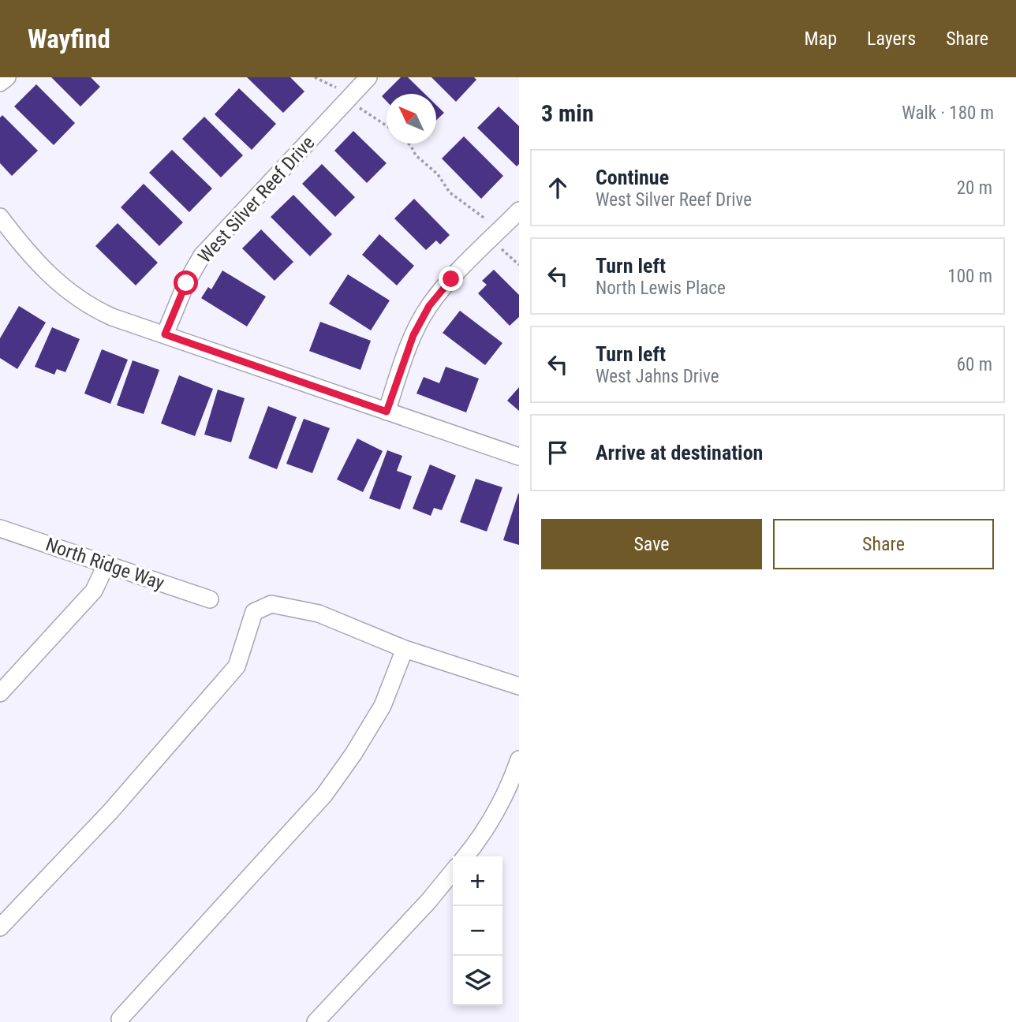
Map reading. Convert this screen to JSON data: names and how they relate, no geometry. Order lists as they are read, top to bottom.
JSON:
{
  "streets": {
    "street": ["West Silver Reef Drive", "North Ridge Way"]
  },
  "north": "top left",
  "page": {
    "header": "Wayfind",
    "nav": ["Map", "Layers", "Share"],
    "heading": ["3 min", "Walk · 180 m"],
    "list": [
      ["Continue", "West Silver Reef Drive", "20 m"],
      ["Turn left", "North Lewis Place", "100 m"],
      ["Turn left", "West Jahns Drive", "60 m"],
      "Arrive at destination"
    ],
    "buttons": ["Save", "Share"],
    "map_buttons": ["+", "−"]
  }
}
